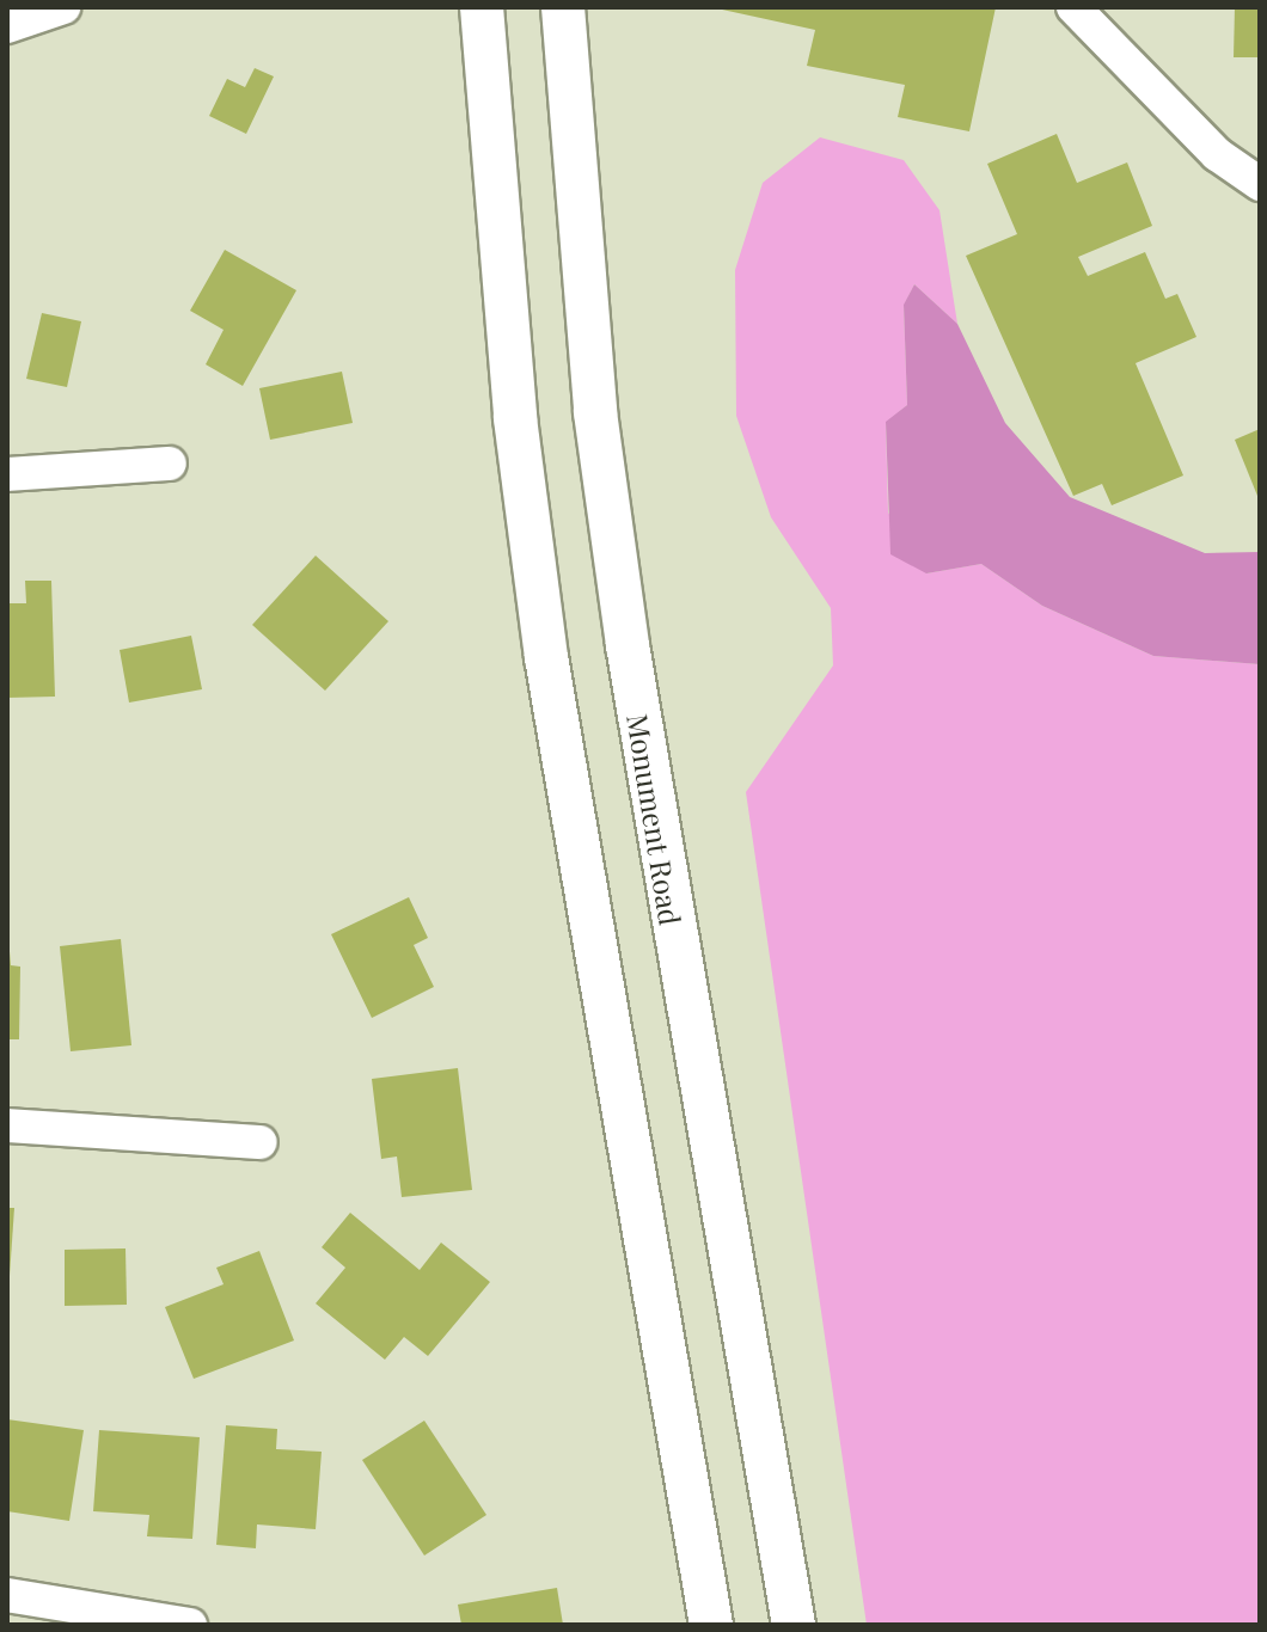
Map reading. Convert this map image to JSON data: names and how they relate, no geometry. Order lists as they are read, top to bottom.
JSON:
{
  "streets": {
    "street": ["Monument Road"]
  }
}
